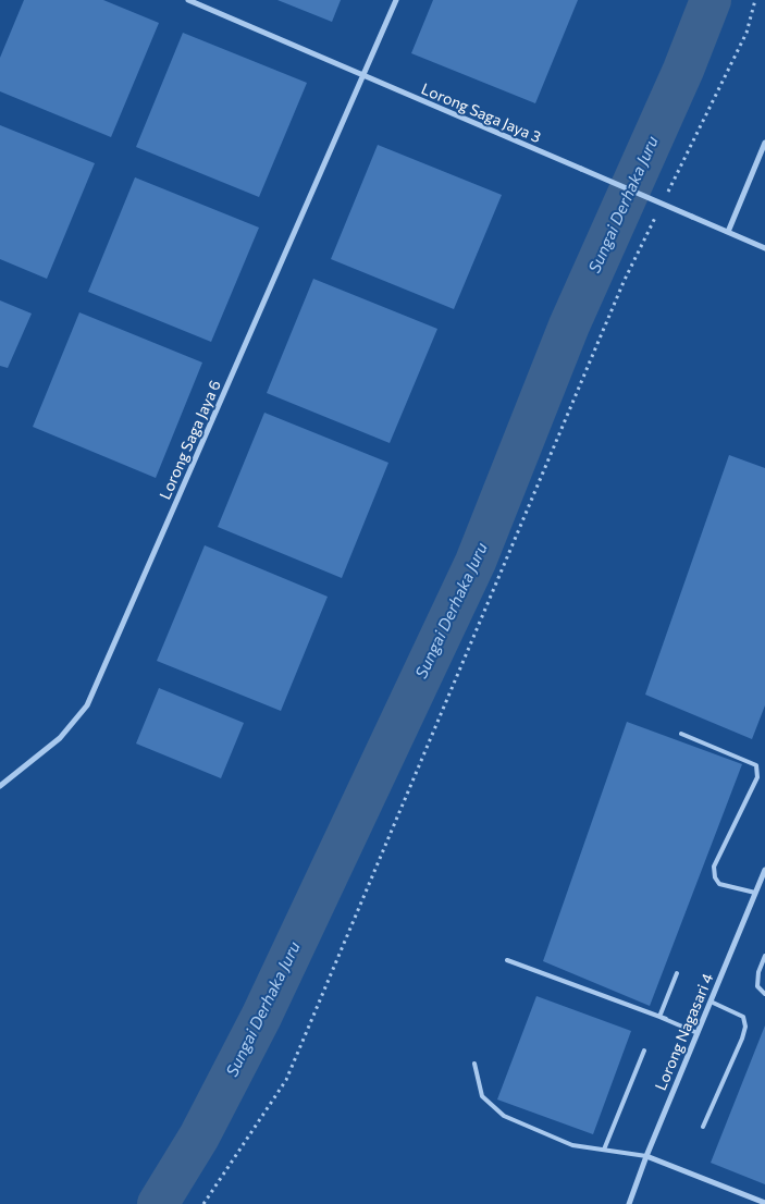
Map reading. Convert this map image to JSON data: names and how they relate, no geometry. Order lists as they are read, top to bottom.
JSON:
{
  "streets": {
    "street": ["Lorong Saga Jaya 3", "Lorong Saga Jaya 6", "Lorong Nagasari 4"]
  },
  "crossings": [
    ["Lorong Saga Jaya 3", "Lorong Saga Jaya 6"]
  ],
  "water": ["Sungai Derhaka Juru"]
}
